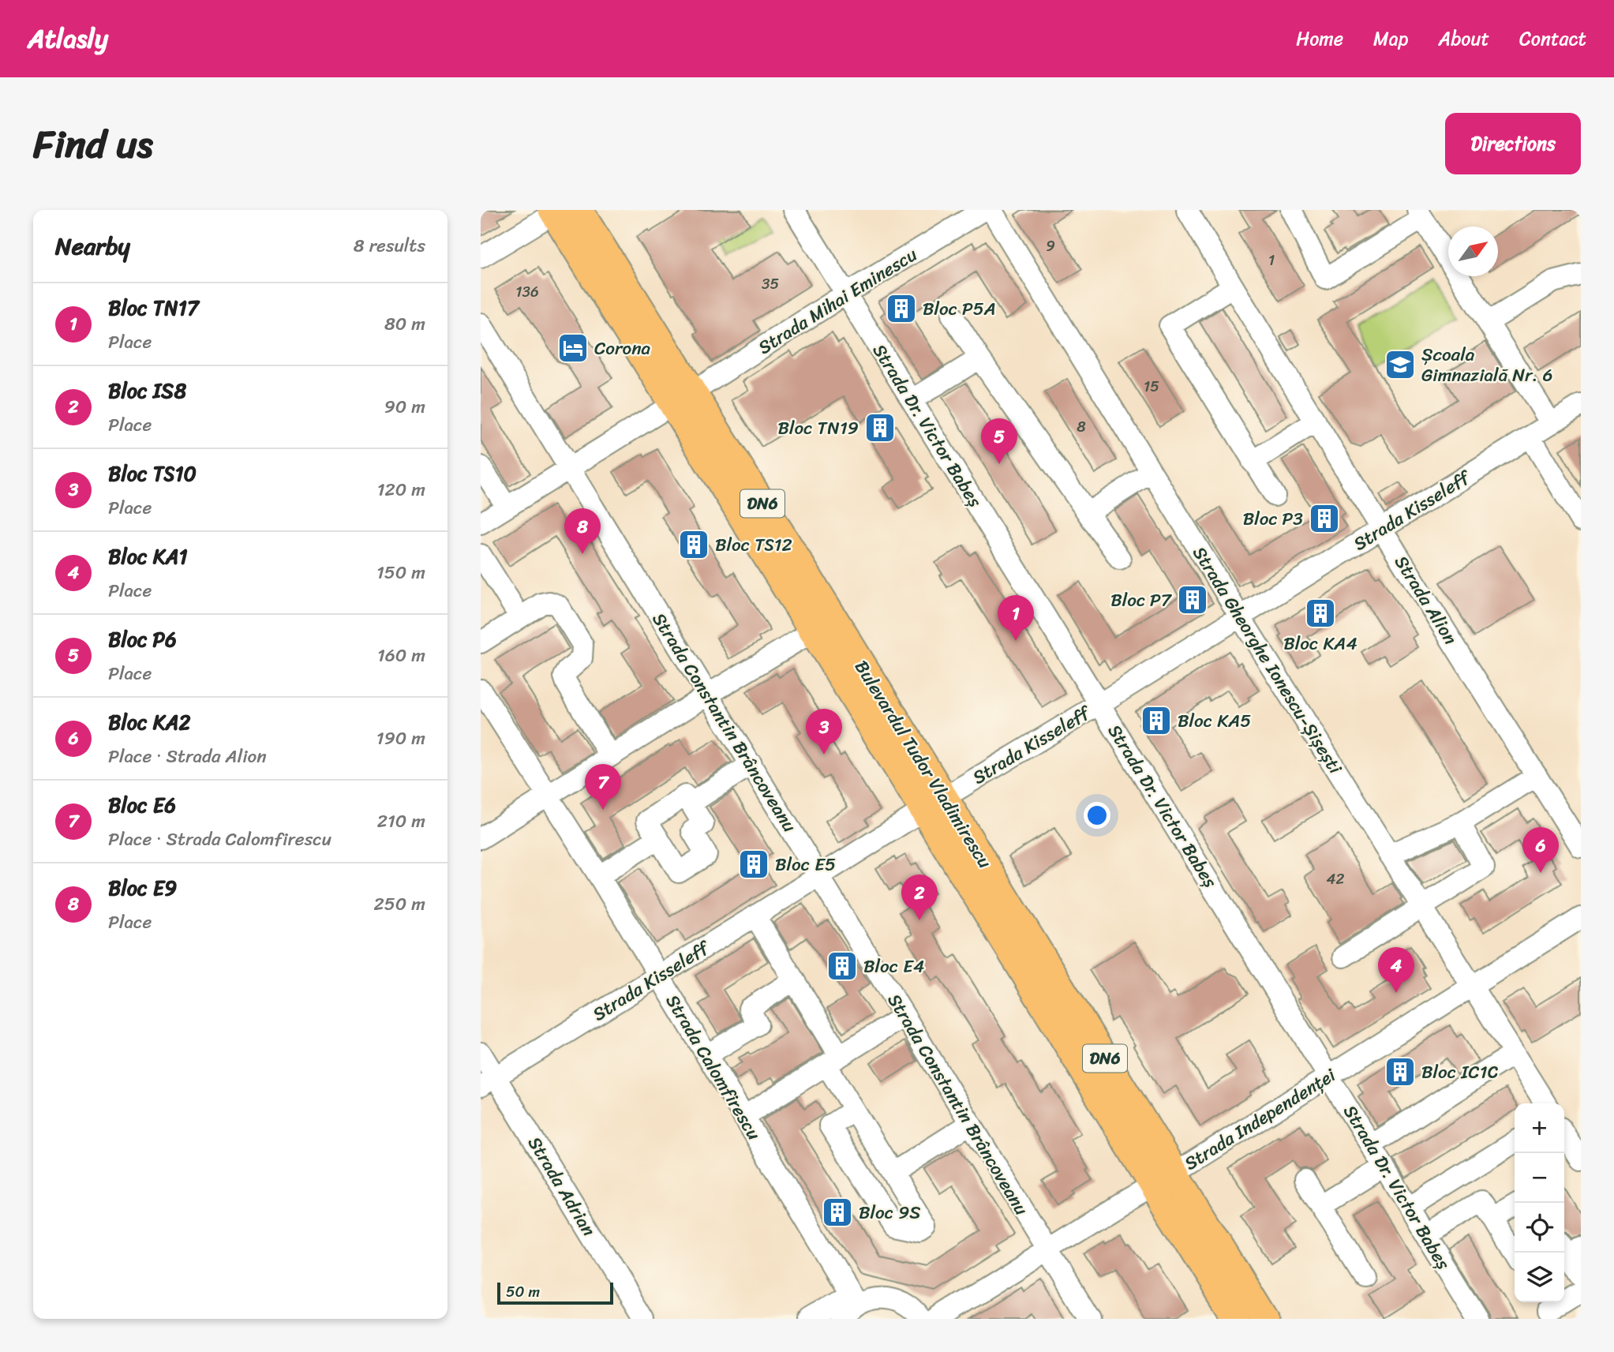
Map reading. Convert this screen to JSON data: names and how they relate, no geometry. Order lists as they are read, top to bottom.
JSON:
{
  "streets": {
    "main road": ["DN6", "Bulevardul Tudor Vladimirescu"],
    "street": [
      "Strada Mihai Eminescu",
      "Strada Dr. Victor Babeș",
      "Strada Kisseleff",
      "Strada Alion",
      "Strada Gheorghe Ionescu-Șișești",
      "Strada Constantin Brâncoveanu",
      "Strada Calomfirescu",
      "Strada Independenței",
      "Strada Adrian"
    ]
  },
  "crossings": [
    ["Strada Mihai Eminescu", "Strada Dr. Victor Babeș"],
    ["Strada Mihai Eminescu", "Strada Constantin Brâncoveanu"],
    ["Strada Mihai Eminescu", "Bulevardul Tudor Vladimirescu"],
    ["Strada Dr. Victor Babeș", "Strada Kisseleff"],
    ["Strada Dr. Victor Babeș", "Strada Independenței"],
    ["Strada Kisseleff", "Strada Alion"],
    ["Strada Kisseleff", "Strada Gheorghe Ionescu-Șișești"],
    ["Strada Kisseleff", "Strada Constantin Brâncoveanu"],
    ["Strada Kisseleff", "Bulevardul Tudor Vladimirescu"],
    ["Strada Kisseleff", "Strada Calomfirescu"],
    ["Strada Kisseleff", "Strada Adrian"],
    ["Strada Gheorghe Ionescu-Șișești", "Strada Independenței"],
    ["Strada Constantin Brâncoveanu", "Strada Independenței"],
    ["Bulevardul Tudor Vladimirescu", "Strada Independenței"]
  ],
  "places": {
    "building": [
      "Bloc P5A",
      "Bloc TN19",
      "Bloc P3",
      "Bloc TS12",
      "Bloc P7",
      "Bloc KA4",
      "Bloc KA5",
      "Bloc E5",
      "Bloc E4",
      "Bloc IC1C",
      "Bloc 9S"
    ],
    "hotel": ["Corona"],
    "school or university": ["Școala Gimnazială Nr. 6"]
  },
  "house_numbers": [
    "9",
    "1",
    "35",
    "136",
    "15",
    "8",
    "42"
  ],
  "scale_bar": "50 m",
  "north": "top right",
  "page": {
    "header": "Atlasly",
    "nav": [
      "Home",
      "Map",
      "About",
      "Contact"
    ],
    "title": "Find us",
    "buttons": "Directions",
    "heading": ["Nearby", "8 results"],
    "list": [
      {
        "mark": "1",
        "name": "Bloc TN17",
        "note": "Place",
        "value": "80 m"
      },
      {
        "mark": "2",
        "name": "Bloc IS8",
        "note": "Place",
        "value": "90 m"
      },
      {
        "mark": "3",
        "name": "Bloc TS10",
        "note": "Place",
        "value": "120 m"
      },
      {
        "mark": "4",
        "name": "Bloc KA1",
        "note": "Place",
        "value": "150 m"
      },
      {
        "mark": "5",
        "name": "Bloc P6",
        "note": "Place",
        "value": "160 m"
      },
      {
        "mark": "6",
        "name": "Bloc KA2",
        "note": "Place · Strada Alion",
        "value": "190 m"
      },
      {
        "mark": "7",
        "name": "Bloc E6",
        "note": "Place · Strada Calomfirescu",
        "value": "210 m"
      },
      {
        "mark": "8",
        "name": "Bloc E9",
        "note": "Place",
        "value": "250 m"
      }
    ],
    "pins": [
      "5",
      "8",
      "1",
      "3",
      "7",
      "6",
      "2",
      "4"
    ],
    "map_buttons": ["+", "−"],
    "scale": "50 m"
  }
}
